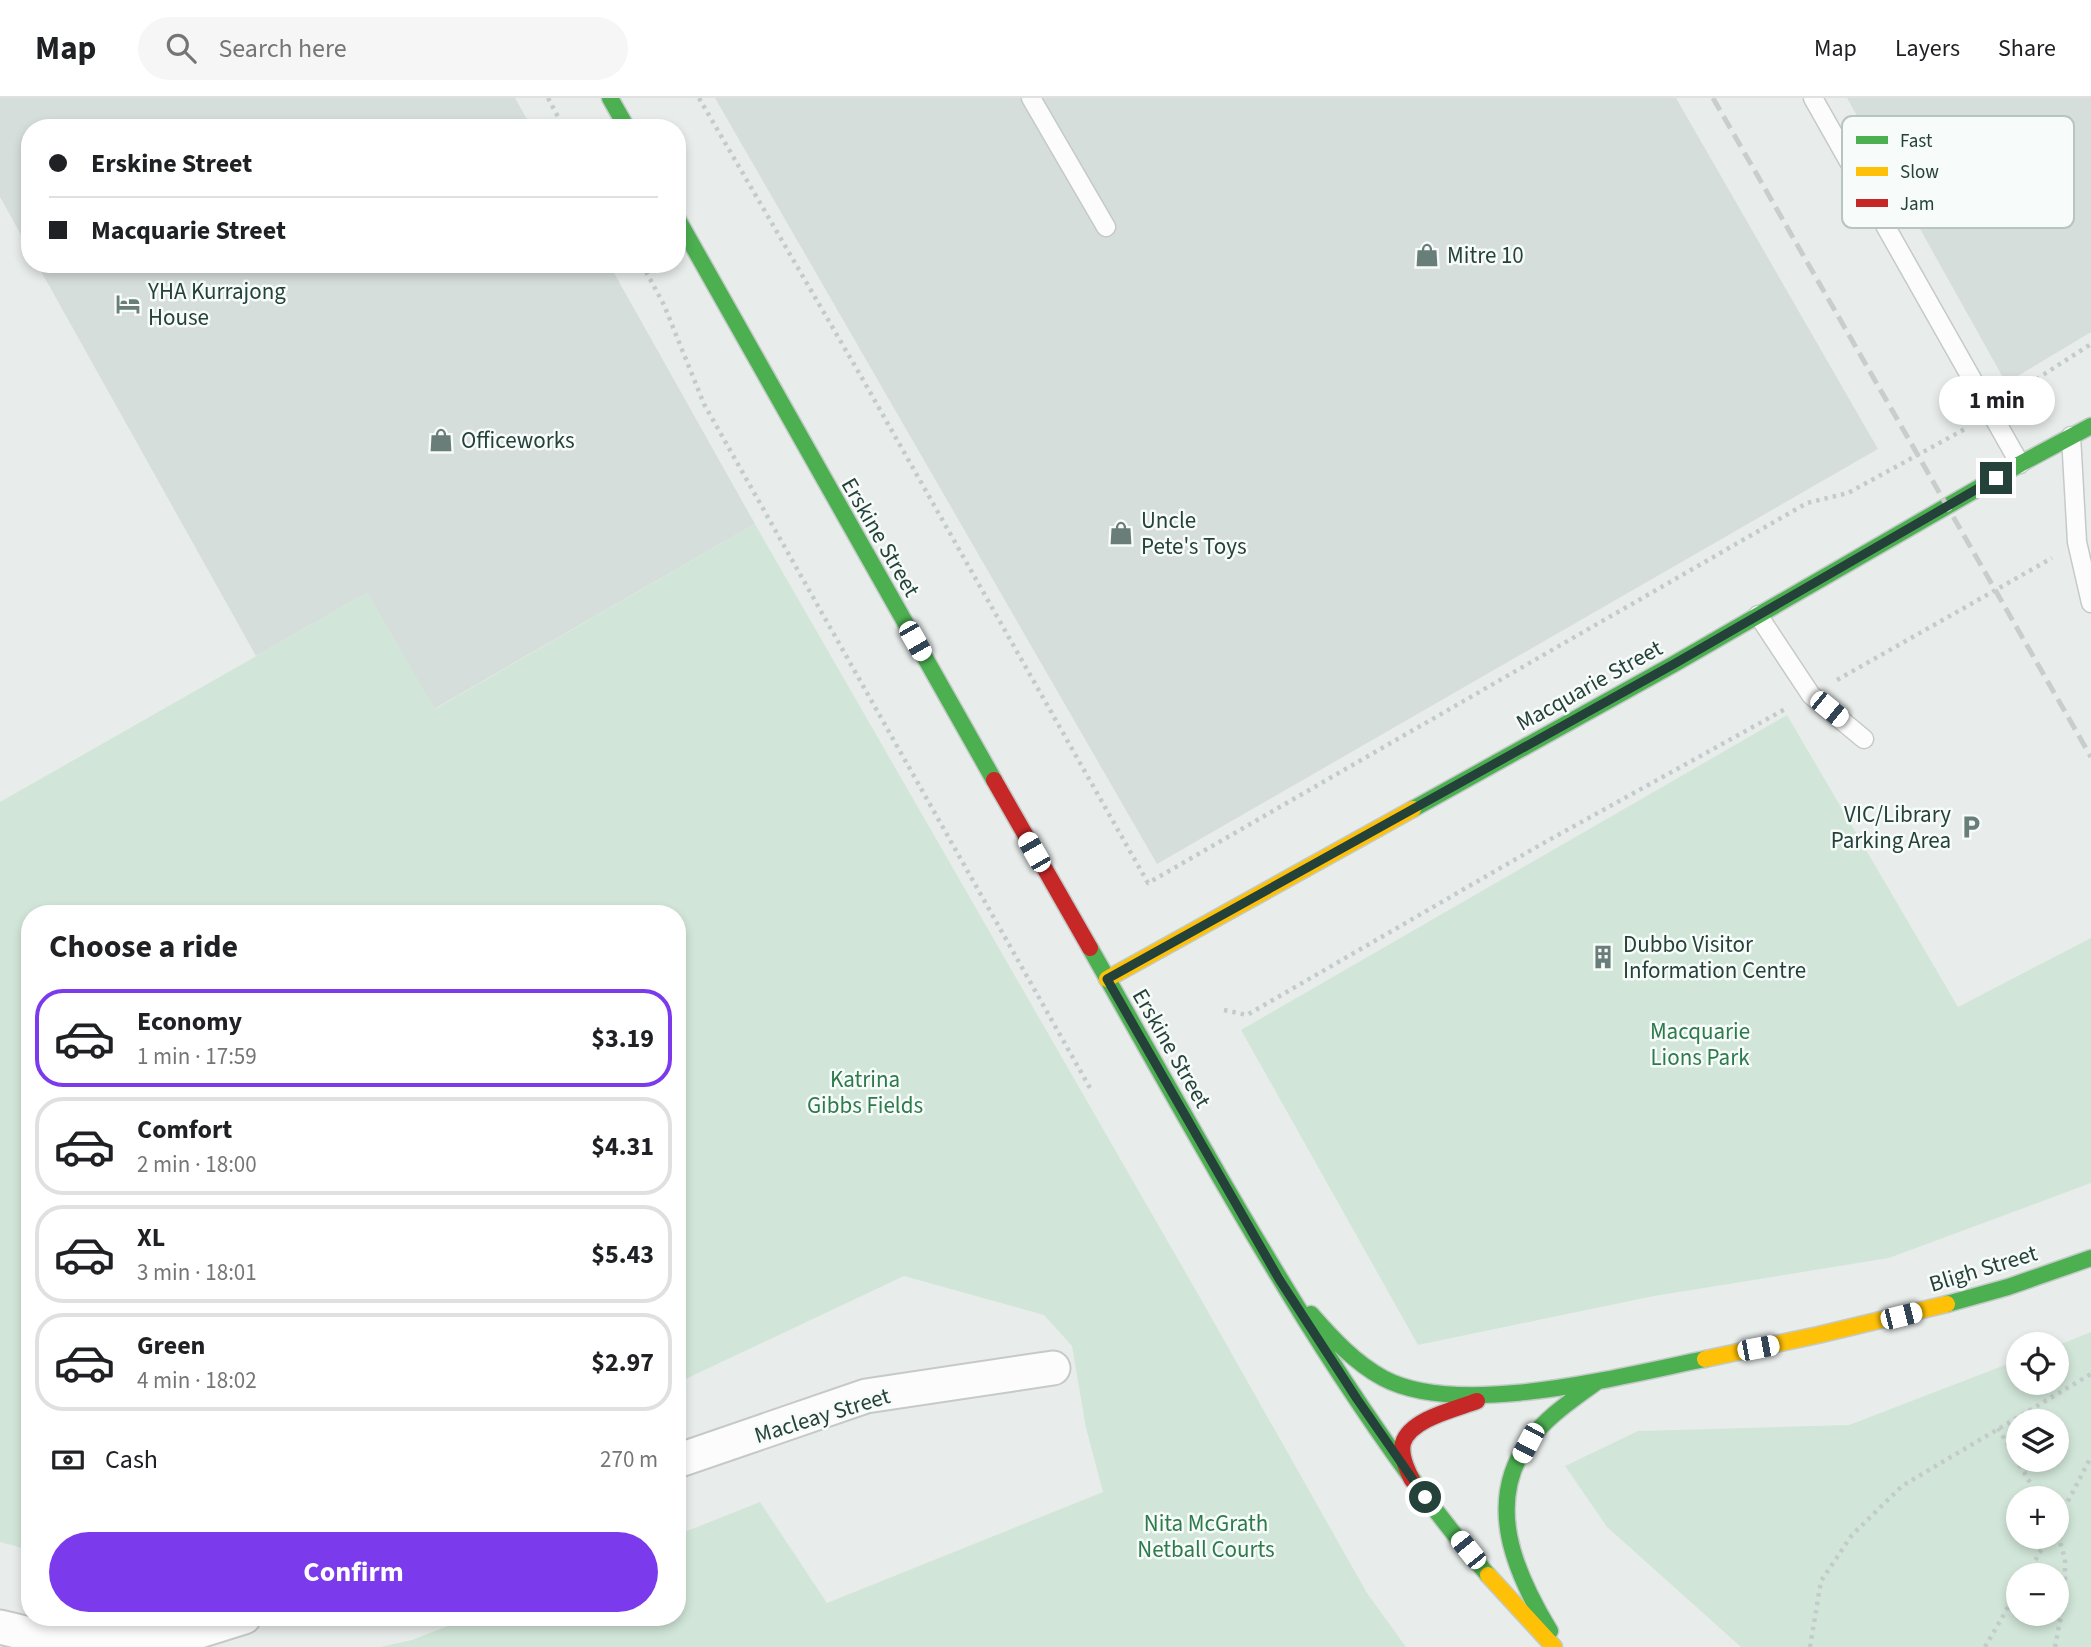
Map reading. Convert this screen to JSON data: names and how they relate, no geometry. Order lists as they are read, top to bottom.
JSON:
{
  "streets": {
    "main road": ["Erskine Street", "Macquarie Street", "Bligh Street"],
    "street": ["Macleay Street"]
  },
  "crossings": [
    ["Erskine Street", "Macquarie Street"],
    ["Erskine Street", "Bligh Street"]
  ],
  "parks": ["Macquarie Lions Park", "Katrina Gibbs Fields", "Nita McGrath Netball Courts"],
  "places": {
    "shop": ["Mitre 10", "Officeworks", "Uncle Pete's Toys"],
    "hotel": ["YHA Kurrajong House"],
    "parking": ["VIC/Library Parking Area"],
    "building": ["Dubbo Visitor Information Centre"]
  },
  "legend": ["Fast", "Slow", "Jam"],
  "page": {
    "header": "Map",
    "search": "Search here",
    "nav": ["Map", "Layers", "Share"],
    "banner": ["Erskine Street", "Macquarie Street"],
    "bubble": "1 min",
    "heading": "Choose a ride",
    "list": [
      {
        "name": "Economy",
        "note": "1 min · 17:59",
        "value": "$3.19"
      },
      {
        "name": "Comfort",
        "note": "2 min · 18:00",
        "value": "$4.31"
      },
      {
        "name": "XL",
        "note": "3 min · 18:01",
        "value": "$5.43"
      },
      {
        "name": "Green",
        "note": "4 min · 18:02",
        "value": "$2.97"
      }
    ],
    "map_buttons": ["+", "−"],
    "pay": ["Cash", "270 m"],
    "buttons": "Confirm"
  }
}
